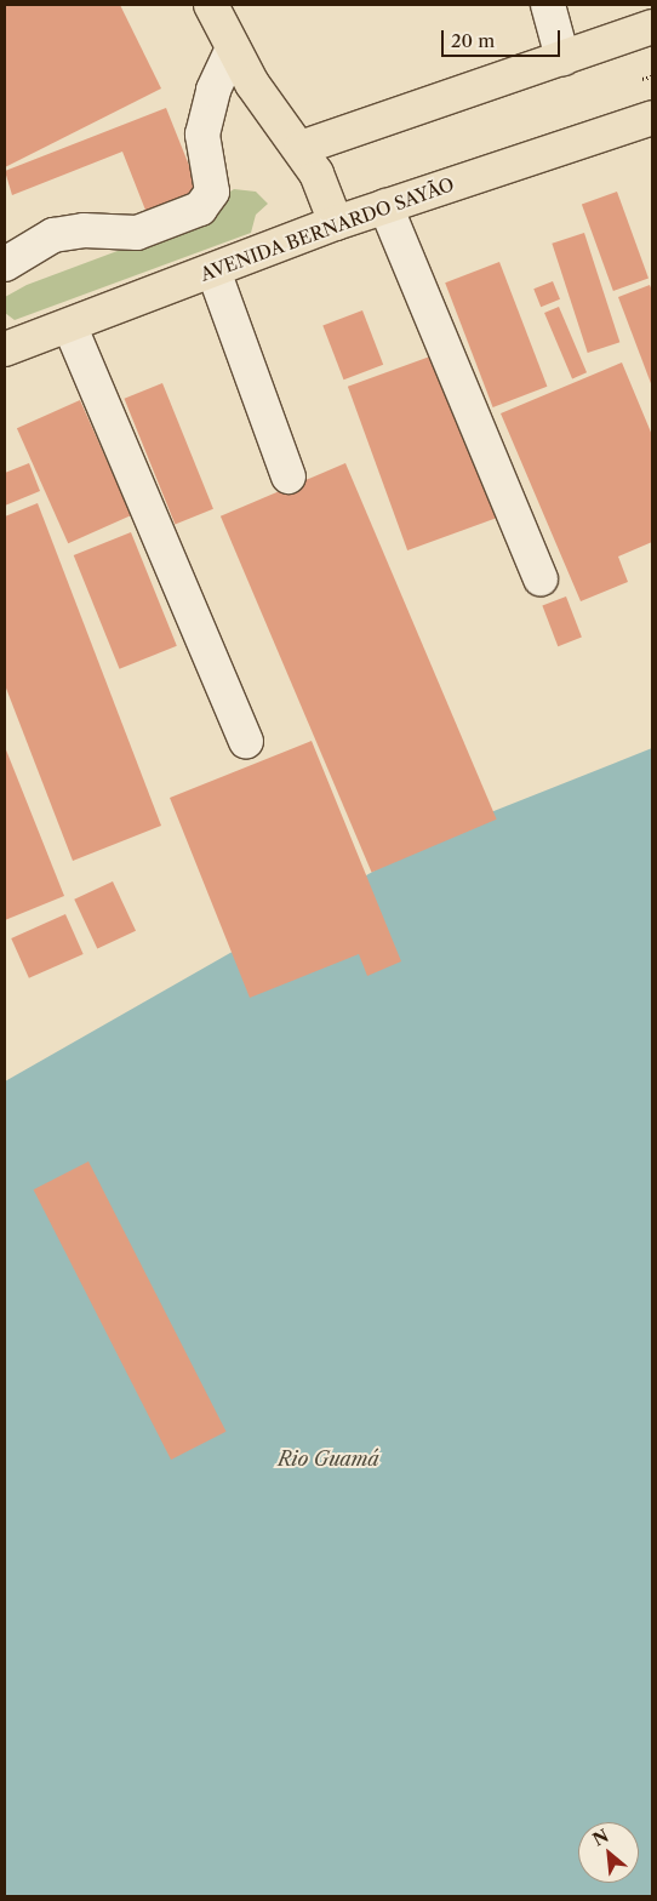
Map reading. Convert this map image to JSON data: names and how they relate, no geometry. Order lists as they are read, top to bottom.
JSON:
{
  "streets": {
    "main road": ["AVENIDA BERNARDO SAYÃO"]
  },
  "water": ["Rio Guamá"],
  "scale_bar": "20 m",
  "north": "top left"
}
